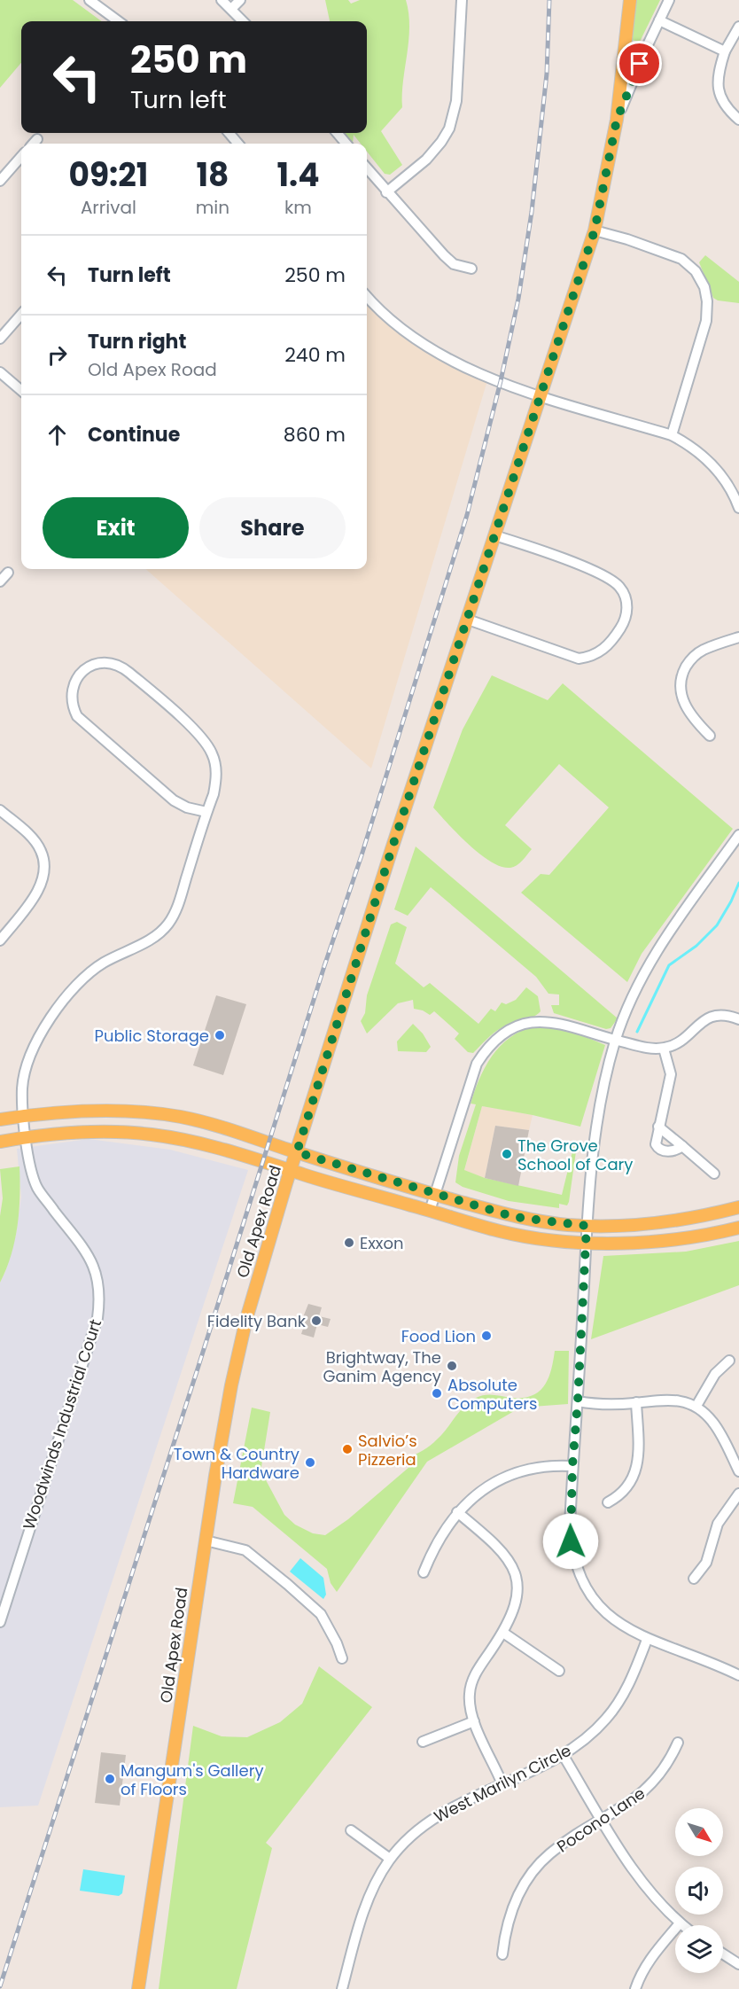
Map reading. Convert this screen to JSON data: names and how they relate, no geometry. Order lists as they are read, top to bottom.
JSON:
{
  "streets": {
    "main road": ["Old Apex Road"],
    "street": ["Woodwinds Industrial Court", "West Marilyn Circle", "Pocono Lane"]
  },
  "places": [
    "Public Storage",
    "The Grove School of Cary",
    "Exxon",
    "Fidelity Bank",
    "Food Lion",
    "Brightway, The Ganim Agency",
    "Absolute Computers",
    "Salvio’s Pizzeria",
    "Town & Country Hardware",
    "Mangum's Gallery of Floors"
  ],
  "north": "bottom right",
  "page": {
    "turn": ["250 m", "Turn left"],
    "eta": [
      "09:21",
      "Arrival",
      "18",
      "min",
      "1.4",
      "km"
    ],
    "list": [
      {
        "name": "Turn left",
        "value": "250 m"
      },
      {
        "name": "Turn right",
        "note": "Old Apex Road",
        "value": "240 m"
      },
      {
        "name": "Continue",
        "value": "860 m"
      }
    ],
    "buttons": ["Exit", "Share"]
  }
}
